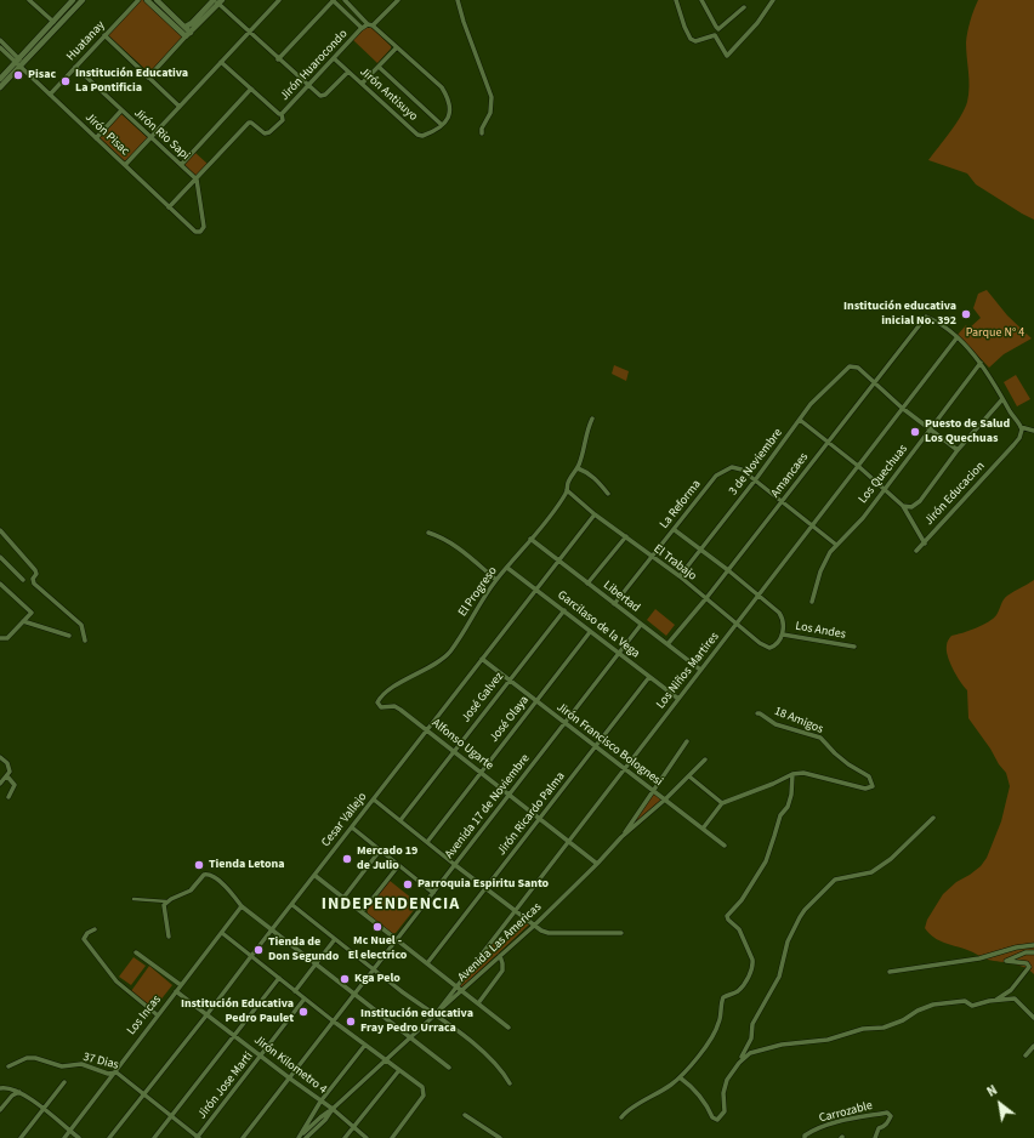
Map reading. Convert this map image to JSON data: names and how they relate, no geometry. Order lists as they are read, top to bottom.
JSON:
{
  "streets": {
    "street": [
      "Huatanay",
      "Jirón Huarocondo",
      "Jirón Antisuyo",
      "Jirón Pisac",
      "Jirón Rio Sapi",
      "3 de Noviembre",
      "Los Quechuas",
      "Amancaes",
      "Jirón Educacion",
      "La Reforma",
      "El Trabajo",
      "El Progreso",
      "Libertad",
      "Garcilaso de la Vega",
      "Los Andes",
      "Los Niños Martires",
      "José Galvez",
      "José Olaya",
      "18 Amigos",
      "Alfonso Ugarte",
      "Jirón Francisco Bolognesi",
      "Avenida 17 de Noviembre",
      "Jirón Ricardo Palma",
      "Cesar Vallejo",
      "Avenida Las Americas",
      "Los Incas",
      "37 Dias",
      "Jirón Kilometro 4",
      "Jirón Jose Marti",
      "Carrozable"
    ]
  },
  "crossings": [
    ["Huatanay", "Jirón Pisac"],
    ["Huatanay", "Jirón Rio Sapi"],
    ["Jirón Huarocondo", "Jirón Antisuyo"],
    ["Jirón Huarocondo", "Jirón Pisac"],
    ["Jirón Huarocondo", "Jirón Rio Sapi"],
    ["Jirón Pisac", "Jirón Rio Sapi"],
    ["3 de Noviembre", "Amancaes"],
    ["3 de Noviembre", "La Reforma"],
    ["3 de Noviembre", "El Trabajo"],
    ["Amancaes", "El Trabajo"],
    ["Amancaes", "Libertad"],
    ["Amancaes", "Los Niños Martires"],
    ["La Reforma", "El Trabajo"],
    ["La Reforma", "Libertad"],
    ["El Trabajo", "El Progreso"],
    ["El Trabajo", "Los Andes"],
    ["El Trabajo", "Los Niños Martires"],
    ["El Trabajo", "Cesar Vallejo"],
    ["El Progreso", "Libertad"],
    ["El Progreso", "Garcilaso de la Vega"],
    ["El Progreso", "Alfonso Ugarte"],
    ["Libertad", "Los Niños Martires"],
    ["Libertad", "Avenida 17 de Noviembre"],
    ["Libertad", "Cesar Vallejo"],
    ["Garcilaso de la Vega", "Los Niños Martires"],
    ["Garcilaso de la Vega", "José Galvez"],
    ["Garcilaso de la Vega", "José Olaya"],
    ["Garcilaso de la Vega", "Avenida 17 de Noviembre"],
    ["Garcilaso de la Vega", "Jirón Ricardo Palma"],
    ["Garcilaso de la Vega", "Cesar Vallejo"],
    ["Los Niños Martires", "Alfonso Ugarte"],
    ["Los Niños Martires", "Jirón Francisco Bolognesi"],
    ["Los Niños Martires", "Avenida Las Americas"],
    ["José Galvez", "Alfonso Ugarte"],
    ["José Galvez", "Jirón Francisco Bolognesi"],
    ["José Olaya", "Alfonso Ugarte"],
    ["José Olaya", "Jirón Francisco Bolognesi"],
    ["Alfonso Ugarte", "Avenida 17 de Noviembre"],
    ["Alfonso Ugarte", "Jirón Ricardo Palma"],
    ["Alfonso Ugarte", "Cesar Vallejo"],
    ["Alfonso Ugarte", "Avenida Las Americas"],
    ["Jirón Francisco Bolognesi", "Avenida 17 de Noviembre"],
    ["Jirón Francisco Bolognesi", "Jirón Ricardo Palma"],
    ["Jirón Francisco Bolognesi", "Cesar Vallejo"],
    ["Jirón Francisco Bolognesi", "Avenida Las Americas"],
    ["Avenida 17 de Noviembre", "Jirón Kilometro 4"],
    ["Cesar Vallejo", "37 Dias"],
    ["Cesar Vallejo", "Jirón Kilometro 4"],
    ["Avenida Las Americas", "Jirón Kilometro 4"],
    ["Los Incas", "37 Dias"],
    ["Los Incas", "Jirón Kilometro 4"],
    ["37 Dias", "Jirón Jose Marti"],
    ["Jirón Kilometro 4", "Jirón Jose Marti"]
  ],
  "districts": ["INDEPENDENCIA"],
  "parks": ["Parque N° 4"],
  "places": [
    "Pisac",
    "Institución Educativa La Pontificia",
    "Institución educativa inicial No. 392",
    "Puesto de Salud Los Quechuas",
    "Mercado 19 de Julio",
    "Tienda Letona",
    "Parroquia Espiritu Santo",
    "Mc Nuel - El electrico",
    "Tienda de Don Segundo",
    "Kga Pelo",
    "Institución Educativa Pedro Paulet",
    "Institución educativa Fray Pedro Urraca"
  ],
  "north": "top left"
}
